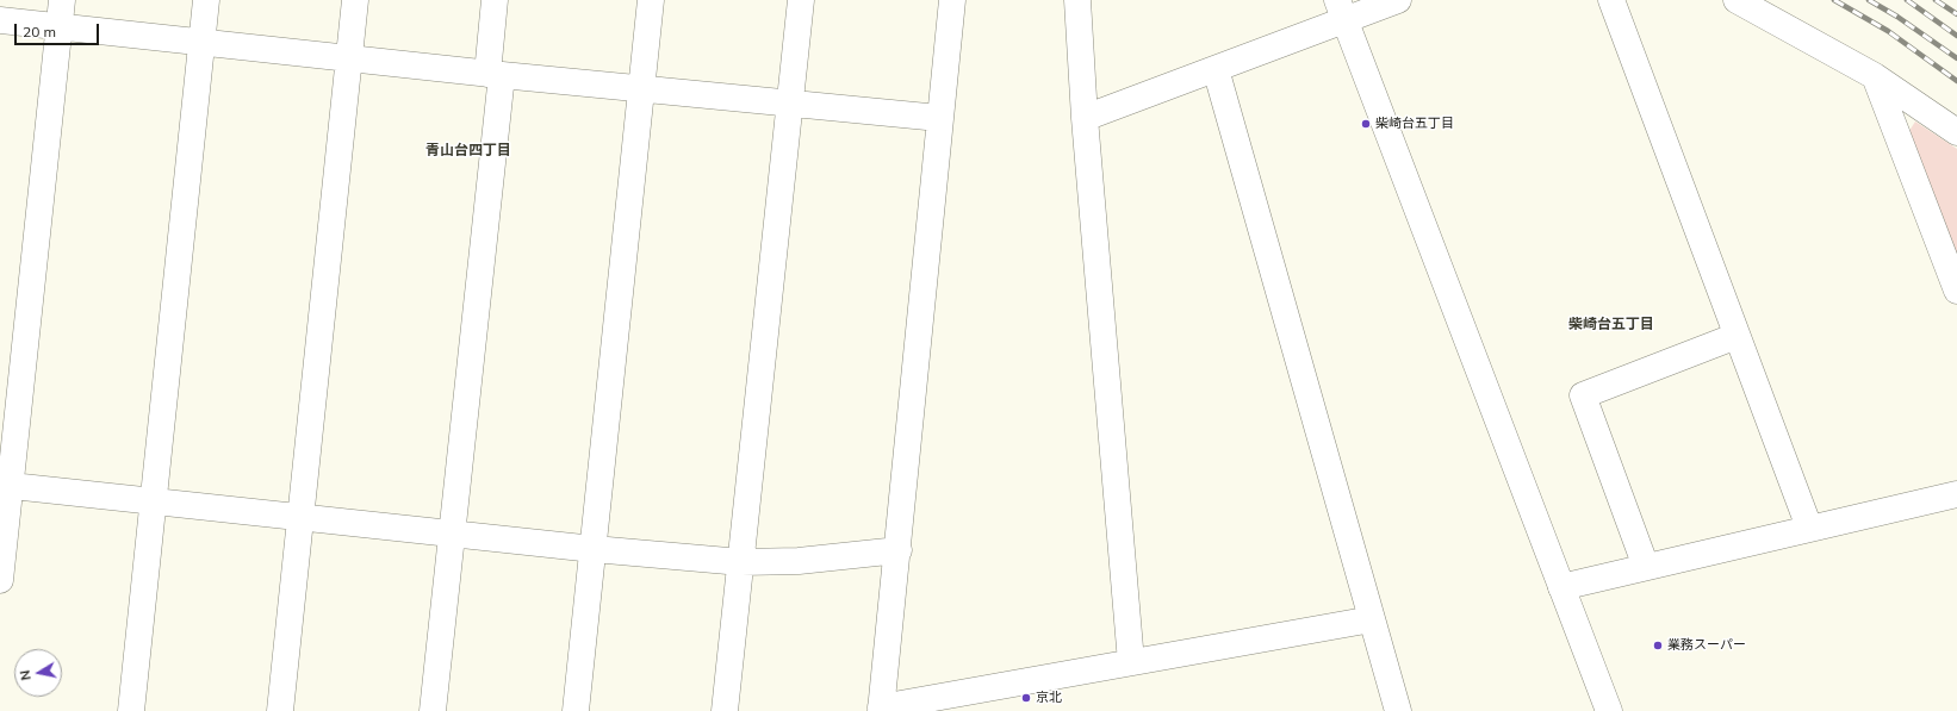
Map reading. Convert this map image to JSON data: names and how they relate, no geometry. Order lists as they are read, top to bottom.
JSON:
{
  "districts": ["青山台四丁目", "柴崎台五丁目"],
  "places": ["柴崎台五丁目", "業務スーパー", "京北"],
  "scale_bar": "20 m",
  "north": "left"
}
